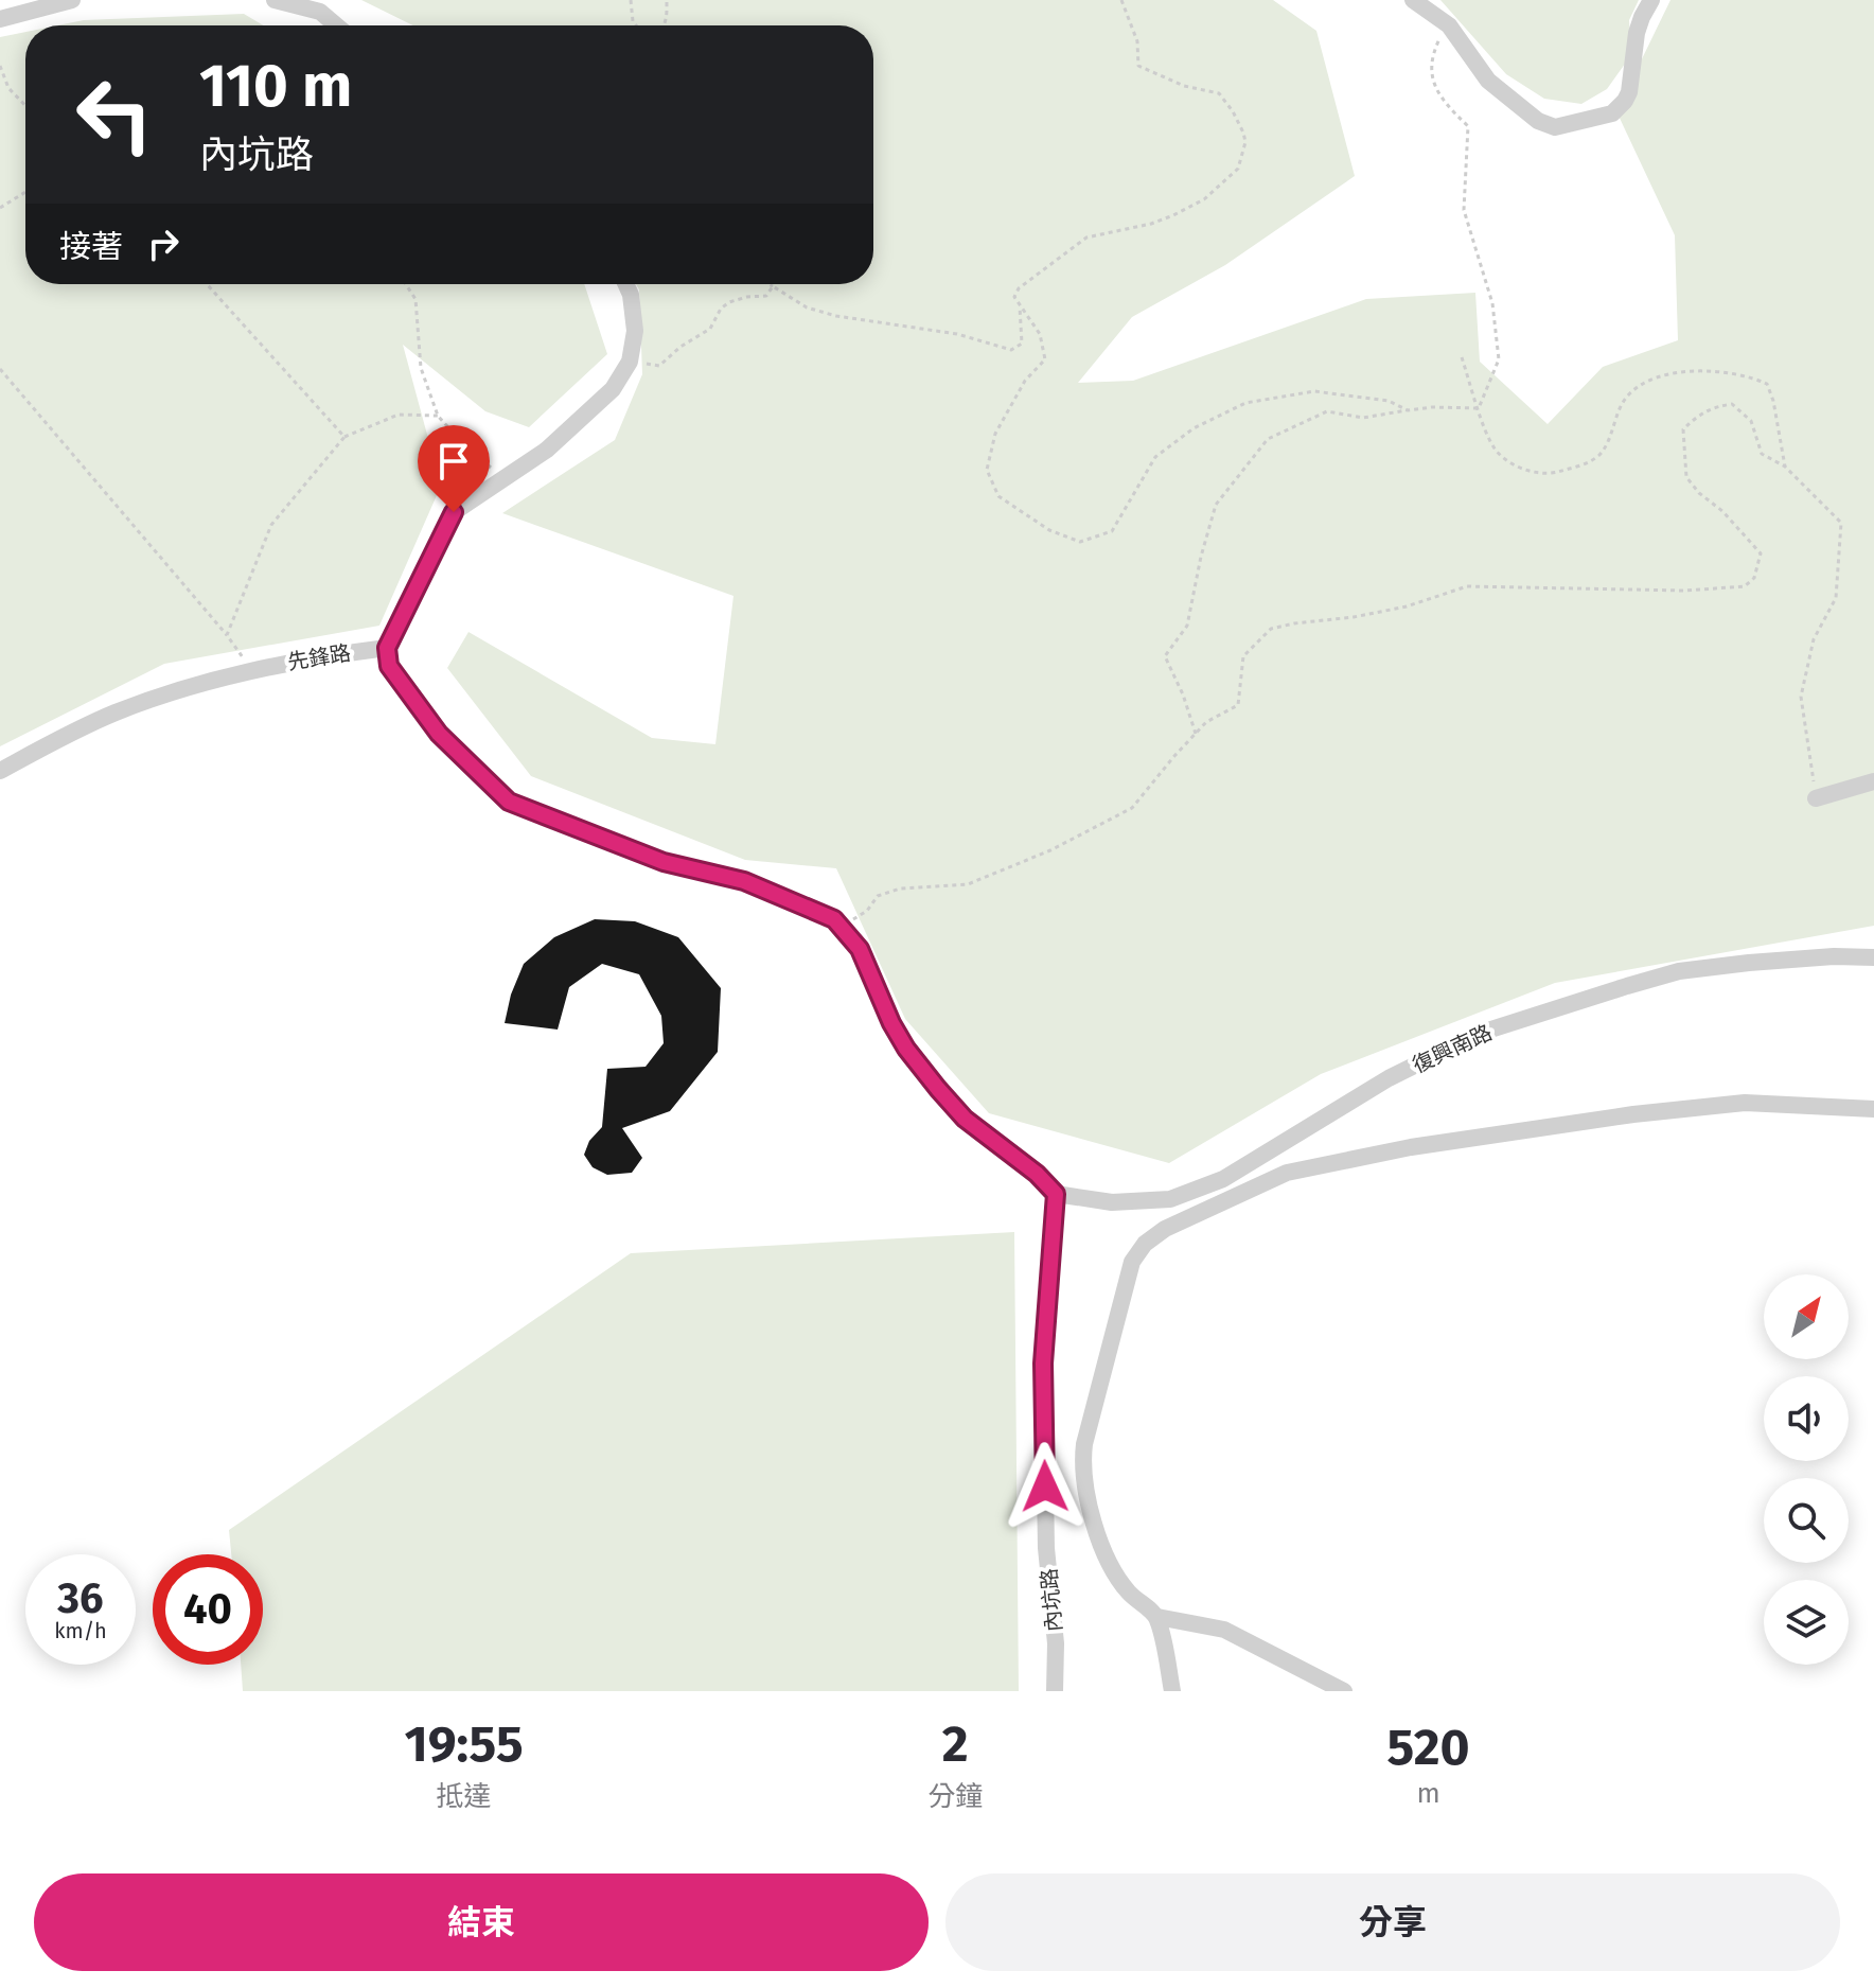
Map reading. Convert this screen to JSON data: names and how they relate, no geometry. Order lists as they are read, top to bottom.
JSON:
{
  "streets": {
    "street": ["先鋒路", "復興南路", "內坑路"]
  },
  "crossings": [
    ["復興南路", "內坑路"]
  ],
  "north": "top right",
  "page": {
    "turn": ["110 m", "內坑路"],
    "then": "接著",
    "speed": "36 km/h",
    "limit": "40",
    "eta": [
      "19:55",
      "抵達",
      "2",
      "分鐘",
      "520",
      "m"
    ],
    "buttons": ["結束", "分享"]
  }
}
